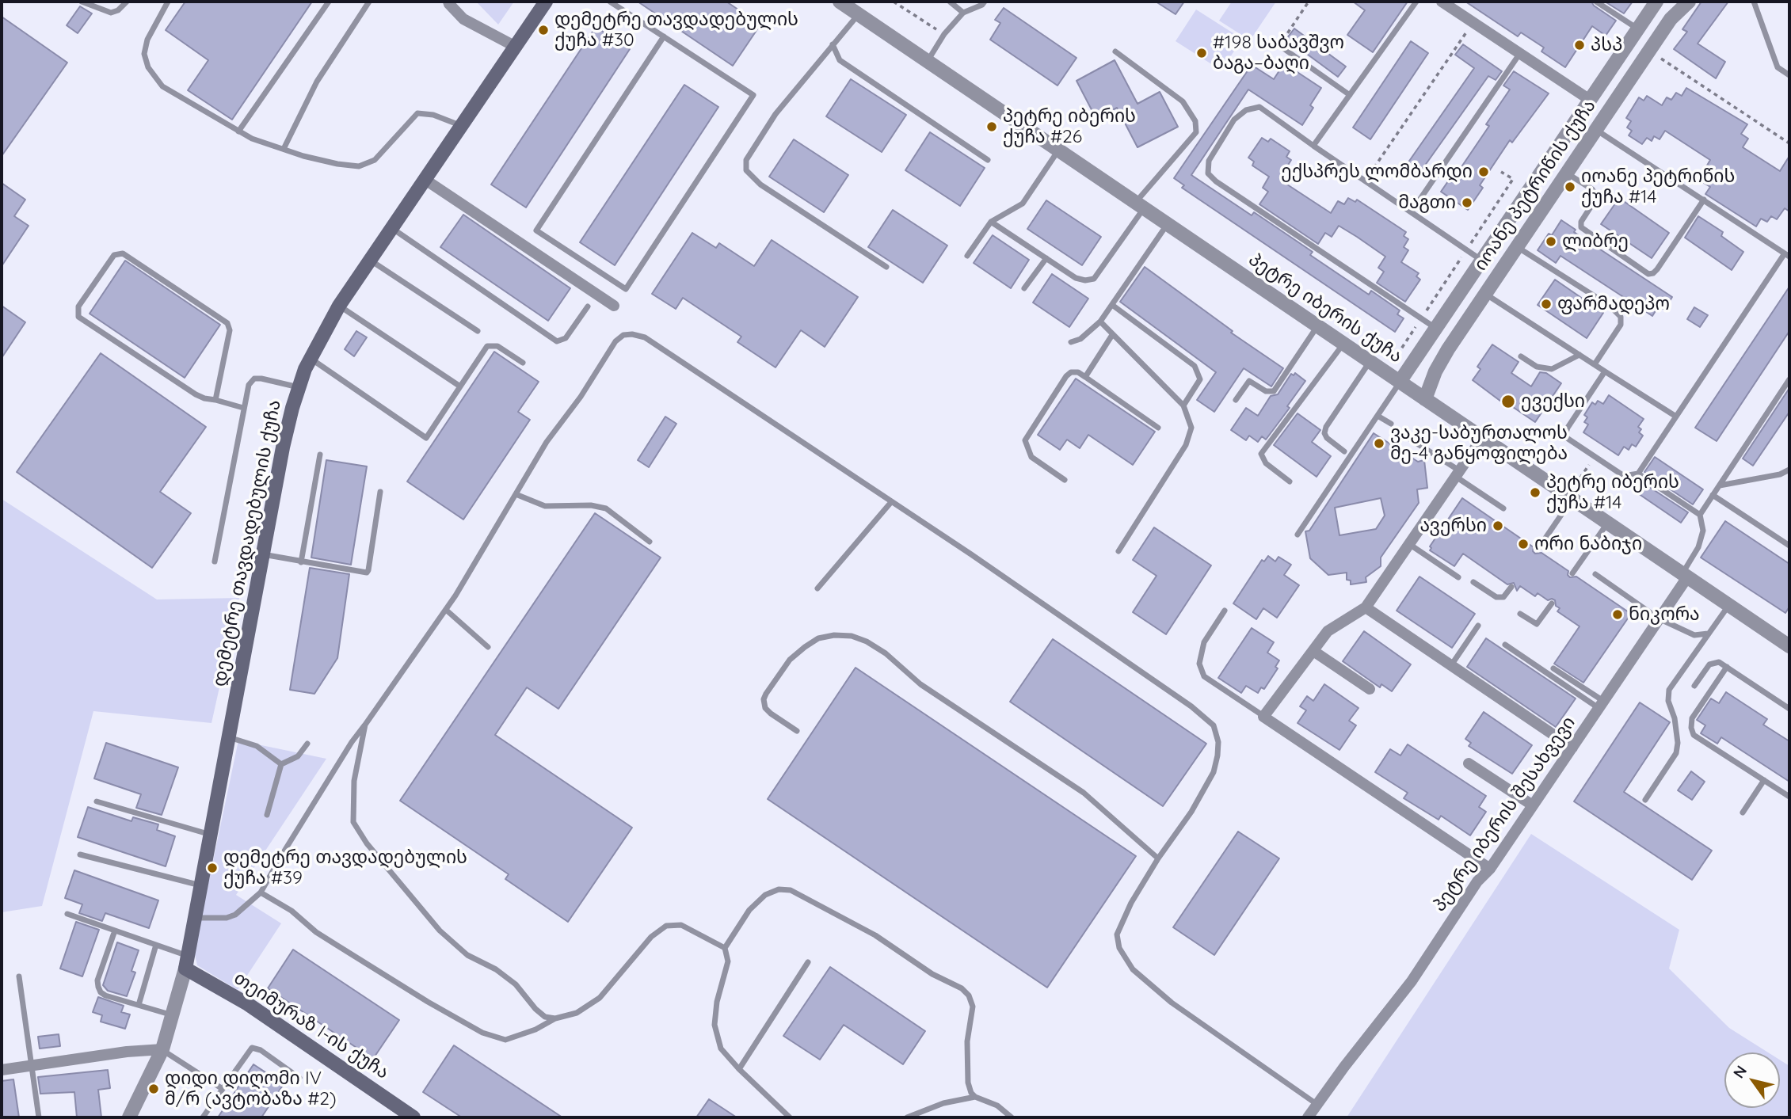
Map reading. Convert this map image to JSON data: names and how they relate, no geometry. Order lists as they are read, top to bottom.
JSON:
{
  "streets": {
    "main road": ["დემეტრე თავდადებულის ქუჩა", "თეიმურაზ I-ის ქუჩა"],
    "street": ["იოანე პეტრიწის ქუჩა", "პეტრე იბერის ქუჩა", "პეტრე იბერის შესახვევი"]
  },
  "crossings": [
    ["იოანე პეტრიწის ქუჩა", "პეტრე იბერის ქუჩა"],
    ["პეტრე იბერის ქუჩა", "პეტრე იბერის შესახვევი"],
    ["დემეტრე თავდადებულის ქუჩა", "თეიმურაზ I-ის ქუჩა"]
  ],
  "places": [
    "დემეტრე თავდადებულის ქუჩა #30",
    "პსპ",
    "#198 საბავშვო ბაგა–ბაღი",
    "პეტრე იბერის ქუჩა #26",
    "ექსპრეს ლომბარდი",
    "იოანე პეტრიწის ქუჩა #14",
    "მაგთი",
    "ლიბრე",
    "ფარმადეპო",
    "ევექსი",
    "ვაკე-საბურთალოს მე-4 განყოფილება",
    "პეტრე იბერის ქუჩა #14",
    "ავერსი",
    "ორი ნაბიჯი",
    "ნიკორა",
    "დემეტრე თავდადებულის ქუჩა #39",
    "დიდი დიღომი IV მ/რ (ავტობაზა #2)"
  ],
  "north": "top left"
}
